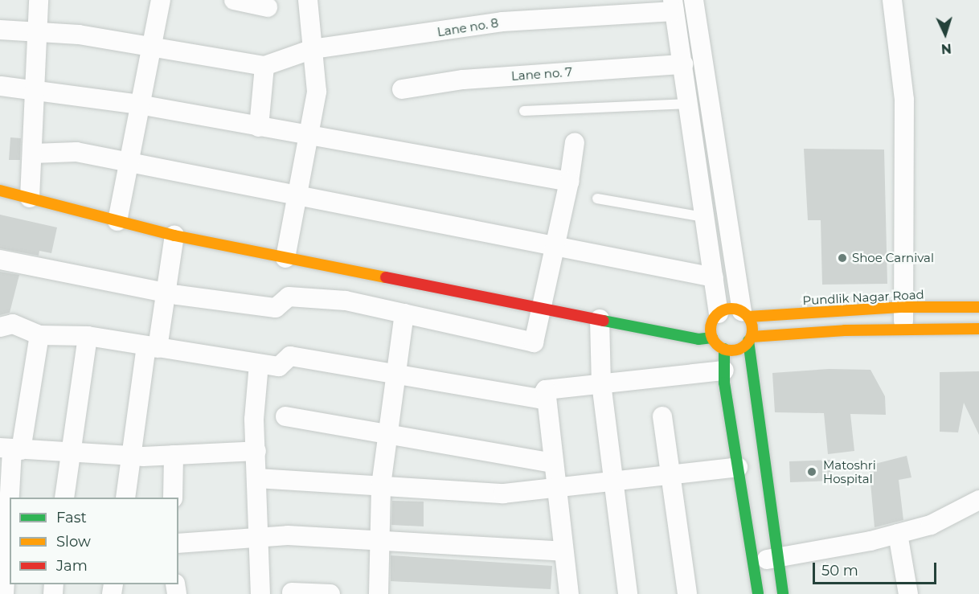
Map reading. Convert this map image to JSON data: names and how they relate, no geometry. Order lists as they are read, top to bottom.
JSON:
{
  "streets": {
    "main road": ["Pundlik Nagar Road"],
    "street": ["Lane no. 8", "Lane no. 7"]
  },
  "places": ["Shoe Carnival", "Matoshri Hospital"],
  "legend": ["Fast", "Slow", "Jam"],
  "scale_bar": "50 m",
  "north": "bottom"
}
